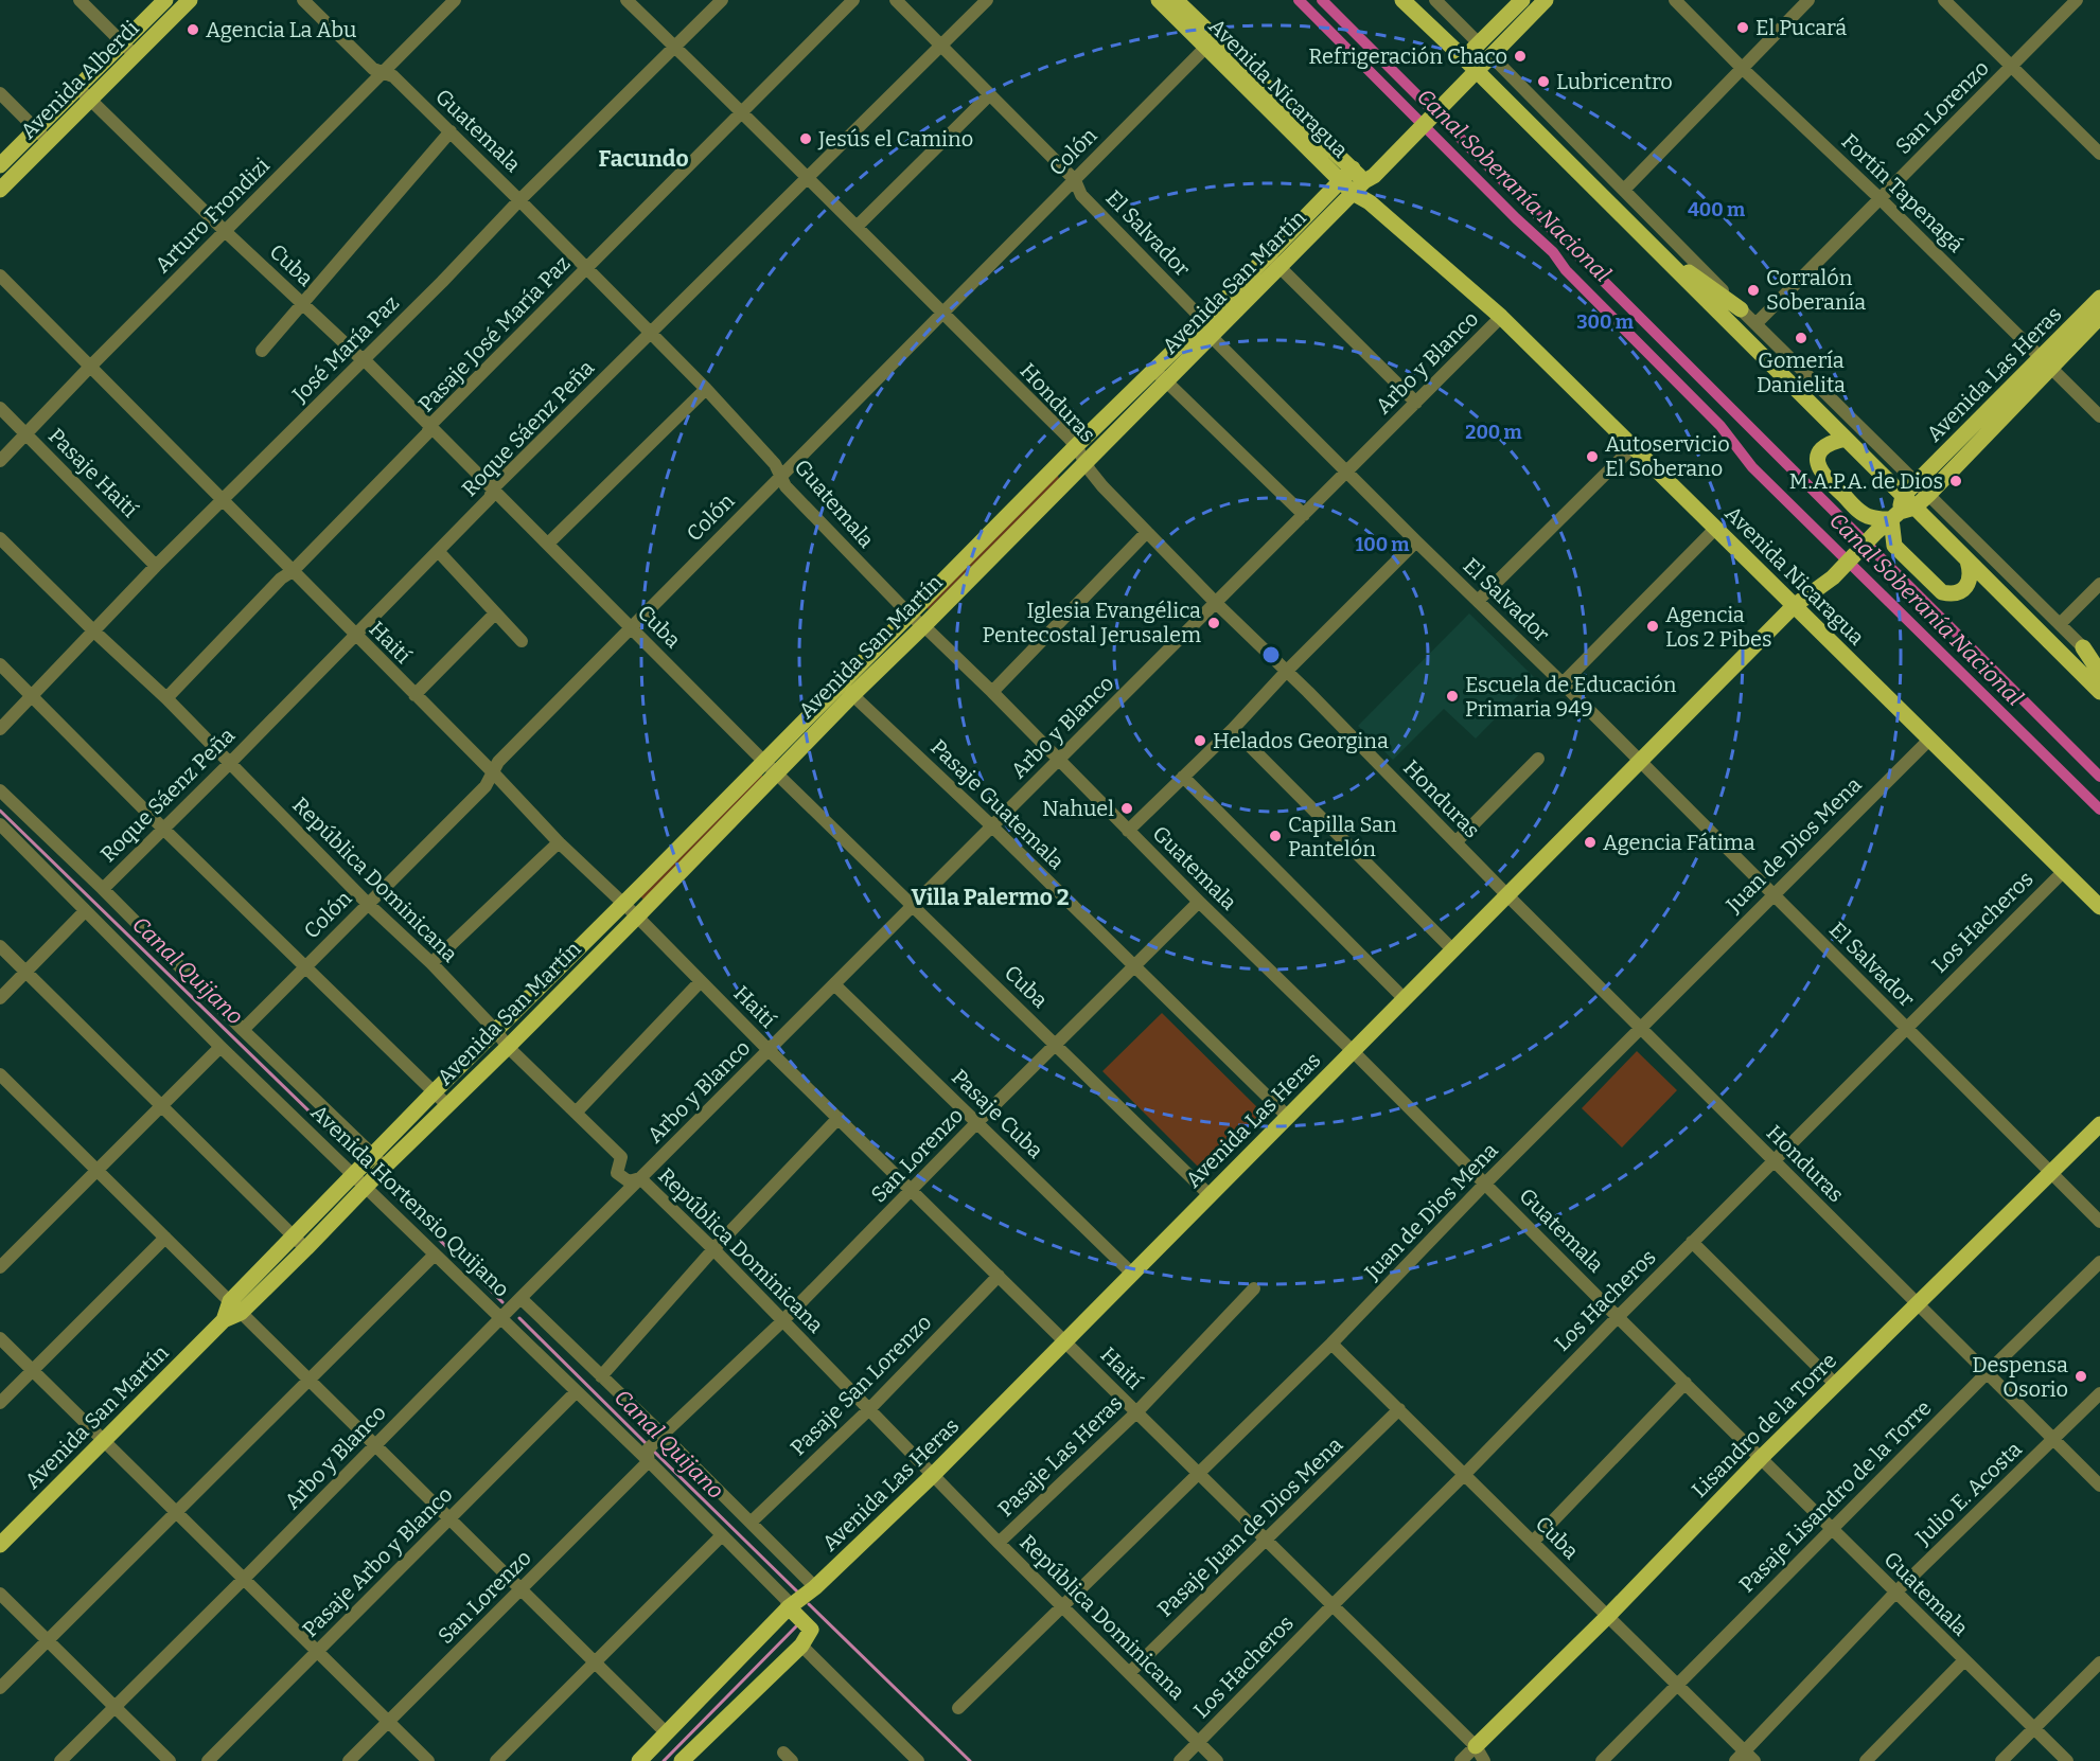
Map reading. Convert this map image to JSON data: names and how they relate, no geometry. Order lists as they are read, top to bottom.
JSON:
{
  "streets": {
    "main road": [
      "Avenida Alberdi",
      "Avenida Nicaragua",
      "Avenida San Martín",
      "Avenida Las Heras",
      "Lisandro de la Torre"
    ],
    "street": [
      "San Lorenzo",
      "Guatemala",
      "Colón",
      "Fortín Tapenagá",
      "Arturo Frondizi",
      "El Salvador",
      "Cuba",
      "Pasaje José María Paz",
      "José María Paz",
      "Arbo y Blanco",
      "Honduras",
      "Roque Sáenz Peña",
      "Pasaje Haití",
      "Haití",
      "Pasaje Guatemala",
      "Juan de Dios Mena",
      "República Dominicana",
      "Los Hacheros",
      "Pasaje Cuba",
      "Avenida Hortensio Quijano",
      "Pasaje San Lorenzo",
      "Pasaje Las Heras",
      "Julio E. Acosta",
      "Pasaje Lisandro de la Torre",
      "Pasaje Juan de Dios Mena",
      "Pasaje Arbo y Blanco"
    ]
  },
  "crossings": [
    ["Avenida Alberdi", "Cuba"],
    ["Avenida Nicaragua", "Colón"],
    ["Avenida Nicaragua", "Avenida San Martín"],
    ["Avenida Nicaragua", "Arbo y Blanco"],
    ["Avenida Nicaragua", "Avenida Las Heras"],
    ["Avenida Nicaragua", "Juan de Dios Mena"],
    ["Avenida Nicaragua", "Los Hacheros"],
    ["San Lorenzo", "Guatemala"],
    ["San Lorenzo", "Fortín Tapenagá"],
    ["San Lorenzo", "Cuba"],
    ["San Lorenzo", "Haití"],
    ["San Lorenzo", "Pasaje Guatemala"],
    ["San Lorenzo", "República Dominicana"],
    ["San Lorenzo", "Pasaje Cuba"],
    ["San Lorenzo", "Avenida Hortensio Quijano"],
    ["Guatemala", "Colón"],
    ["Guatemala", "Arturo Frondizi"],
    ["Guatemala", "Avenida San Martín"],
    ["Guatemala", "Pasaje José María Paz"],
    ["Guatemala", "José María Paz"],
    ["Guatemala", "Arbo y Blanco"],
    ["Guatemala", "Avenida Las Heras"],
    ["Guatemala", "Roque Sáenz Peña"],
    ["Guatemala", "Juan de Dios Mena"],
    ["Guatemala", "Los Hacheros"],
    ["Guatemala", "Lisandro de la Torre"],
    ["Guatemala", "Julio E. Acosta"],
    ["Guatemala", "Pasaje Lisandro de la Torre"],
    ["Colón", "El Salvador"],
    ["Colón", "Cuba"],
    ["Colón", "Honduras"],
    ["Colón", "Haití"],
    ["Colón", "República Dominicana"],
    ["Colón", "Avenida Hortensio Quijano"],
    ["Fortín Tapenagá", "Avenida Las Heras"],
    ["Arturo Frondizi", "Cuba"],
    ["Arturo Frondizi", "Pasaje Haití"],
    ["Arturo Frondizi", "Haití"],
    ["El Salvador", "Avenida San Martín"],
    ["El Salvador", "Arbo y Blanco"],
    ["El Salvador", "Avenida Las Heras"],
    ["El Salvador", "Roque Sáenz Peña"],
    ["El Salvador", "Juan de Dios Mena"],
    ["El Salvador", "Los Hacheros"],
    ["El Salvador", "Lisandro de la Torre"],
    ["Cuba", "Avenida San Martín"],
    ["Cuba", "Pasaje José María Paz"],
    ["Cuba", "José María Paz"],
    ["Cuba", "Arbo y Blanco"],
    ["Cuba", "Avenida Las Heras"],
    ["Cuba", "Roque Sáenz Peña"],
    ["Cuba", "Juan de Dios Mena"],
    ["Cuba", "Los Hacheros"],
    ["Cuba", "Lisandro de la Torre"],
    ["Cuba", "Julio E. Acosta"],
    ["Cuba", "Pasaje Lisandro de la Torre"],
    ["Cuba", "Pasaje Juan de Dios Mena"],
    ["Avenida San Martín", "Honduras"],
    ["Avenida San Martín", "Haití"],
    ["Avenida San Martín", "Pasaje Guatemala"],
    ["Avenida San Martín", "República Dominicana"],
    ["Avenida San Martín", "Avenida Hortensio Quijano"],
    ["Pasaje José María Paz", "Honduras"],
    ["Pasaje José María Paz", "Haití"],
    ["Pasaje José María Paz", "República Dominicana"],
    ["José María Paz", "Honduras"],
    ["José María Paz", "Pasaje Haití"],
    ["José María Paz", "Haití"],
    ["José María Paz", "República Dominicana"],
    ["Arbo y Blanco", "Honduras"],
    ["Arbo y Blanco", "Haití"],
    ["Arbo y Blanco", "Pasaje Guatemala"],
    ["Arbo y Blanco", "República Dominicana"],
    ["Arbo y Blanco", "Pasaje Cuba"],
    ["Arbo y Blanco", "Avenida Hortensio Quijano"],
    ["Avenida Las Heras", "Honduras"],
    ["Avenida Las Heras", "Haití"],
    ["Avenida Las Heras", "Pasaje Guatemala"],
    ["Avenida Las Heras", "República Dominicana"],
    ["Avenida Las Heras", "Pasaje Cuba"],
    ["Avenida Las Heras", "Avenida Hortensio Quijano"],
    ["Honduras", "Roque Sáenz Peña"],
    ["Honduras", "Juan de Dios Mena"],
    ["Honduras", "Los Hacheros"],
    ["Honduras", "Lisandro de la Torre"],
    ["Honduras", "Julio E. Acosta"],
    ["Honduras", "Pasaje Lisandro de la Torre"],
    ["Roque Sáenz Peña", "Haití"],
    ["Roque Sáenz Peña", "República Dominicana"],
    ["Roque Sáenz Peña", "Avenida Hortensio Quijano"],
    ["Haití", "Juan de Dios Mena"],
    ["Haití", "Los Hacheros"],
    ["Haití", "Pasaje San Lorenzo"],
    ["Haití", "Lisandro de la Torre"],
    ["Haití", "Pasaje Las Heras"],
    ["Haití", "Pasaje Juan de Dios Mena"],
    ["Juan de Dios Mena", "República Dominicana"],
    ["República Dominicana", "Los Hacheros"],
    ["República Dominicana", "Pasaje San Lorenzo"],
    ["República Dominicana", "Pasaje Las Heras"],
    ["República Dominicana", "Pasaje Juan de Dios Mena"],
    ["Avenida Hortensio Quijano", "Pasaje San Lorenzo"],
    ["Avenida Hortensio Quijano", "Pasaje Arbo y Blanco"]
  ],
  "districts": ["Facundo", "Villa Palermo 2"],
  "water": ["Canal Soberanía Nacional", "Canal Quijano"],
  "places": [
    "El Pucará",
    "Agencia La Abu",
    "Refrigeración Chaco",
    "Lubricentro",
    "Jesús el Camino",
    "Corralón Soberanía",
    "Gomería Danielita",
    "Autoservicio El Soberano",
    "M.A.P.A. de Dios",
    "Iglesia Evangélica Pentecostal Jerusalem",
    "Agencia Los 2 Pibes",
    "Escuela de Educación Primaria 949",
    "Helados Georgina",
    "Nahuel",
    "Capilla San Pantelón",
    "Agencia Fátima",
    "Despensa Osorio"
  ],
  "rings": [
    "400 m",
    "300 m",
    "200 m",
    "100 m"
  ]
}
